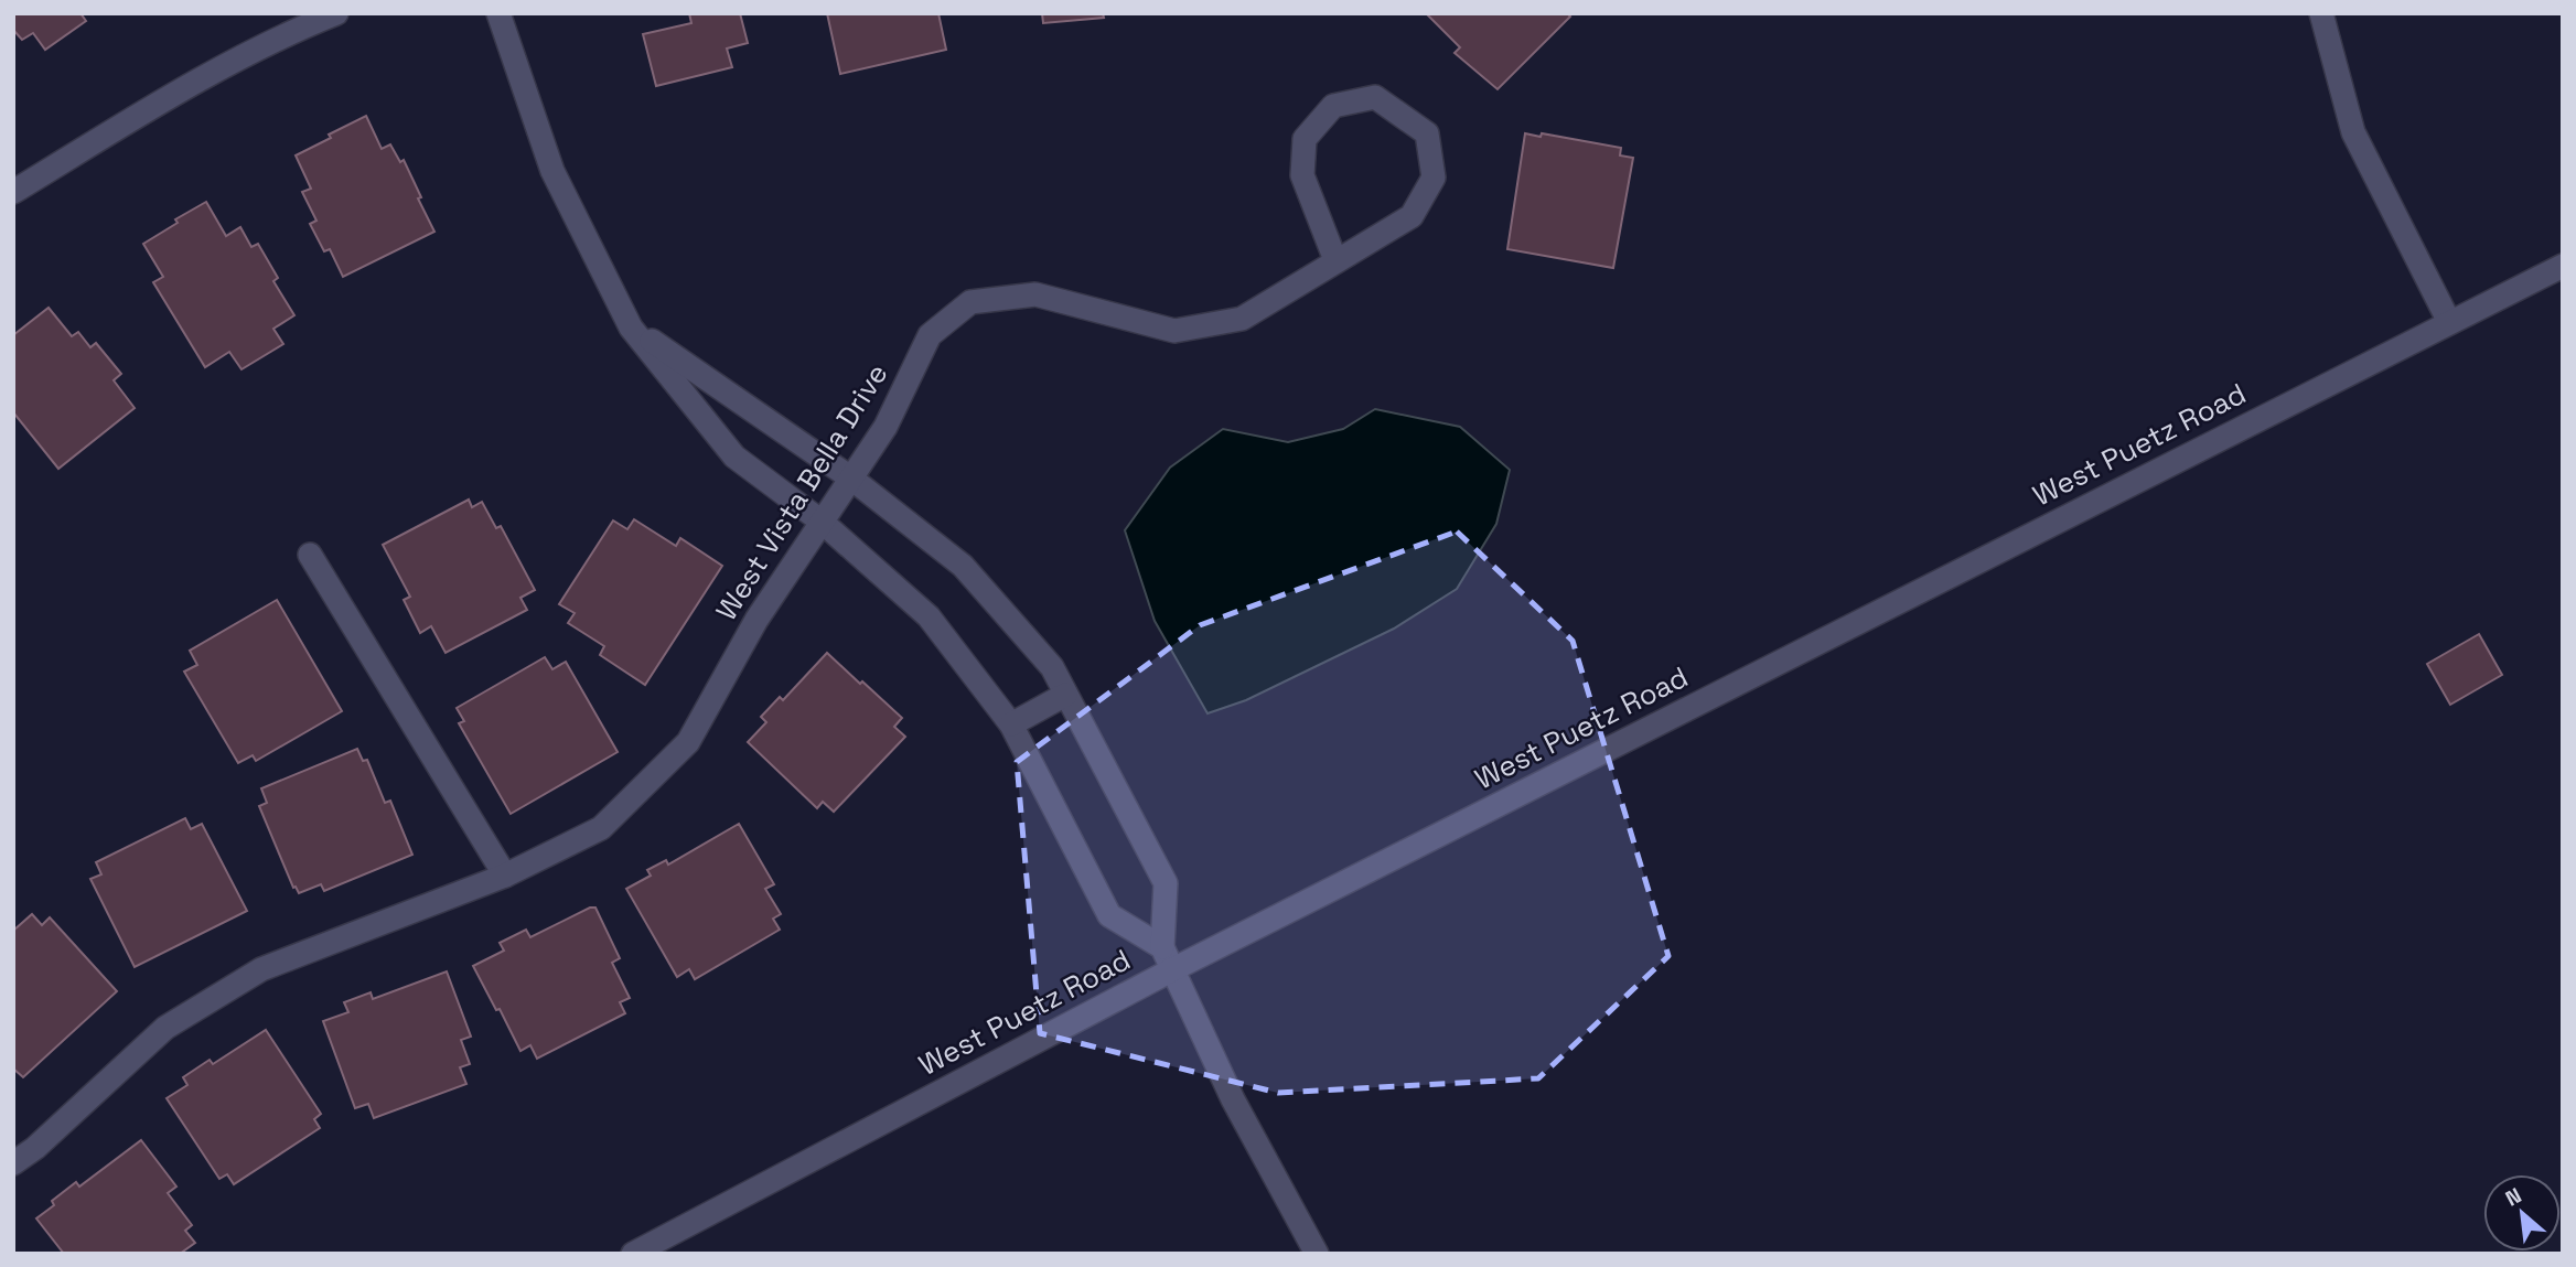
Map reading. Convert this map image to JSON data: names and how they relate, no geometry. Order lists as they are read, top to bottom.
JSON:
{
  "streets": {
    "street": ["West Puetz Road", "West Vista Bella Drive"]
  },
  "north": "top left"
}
